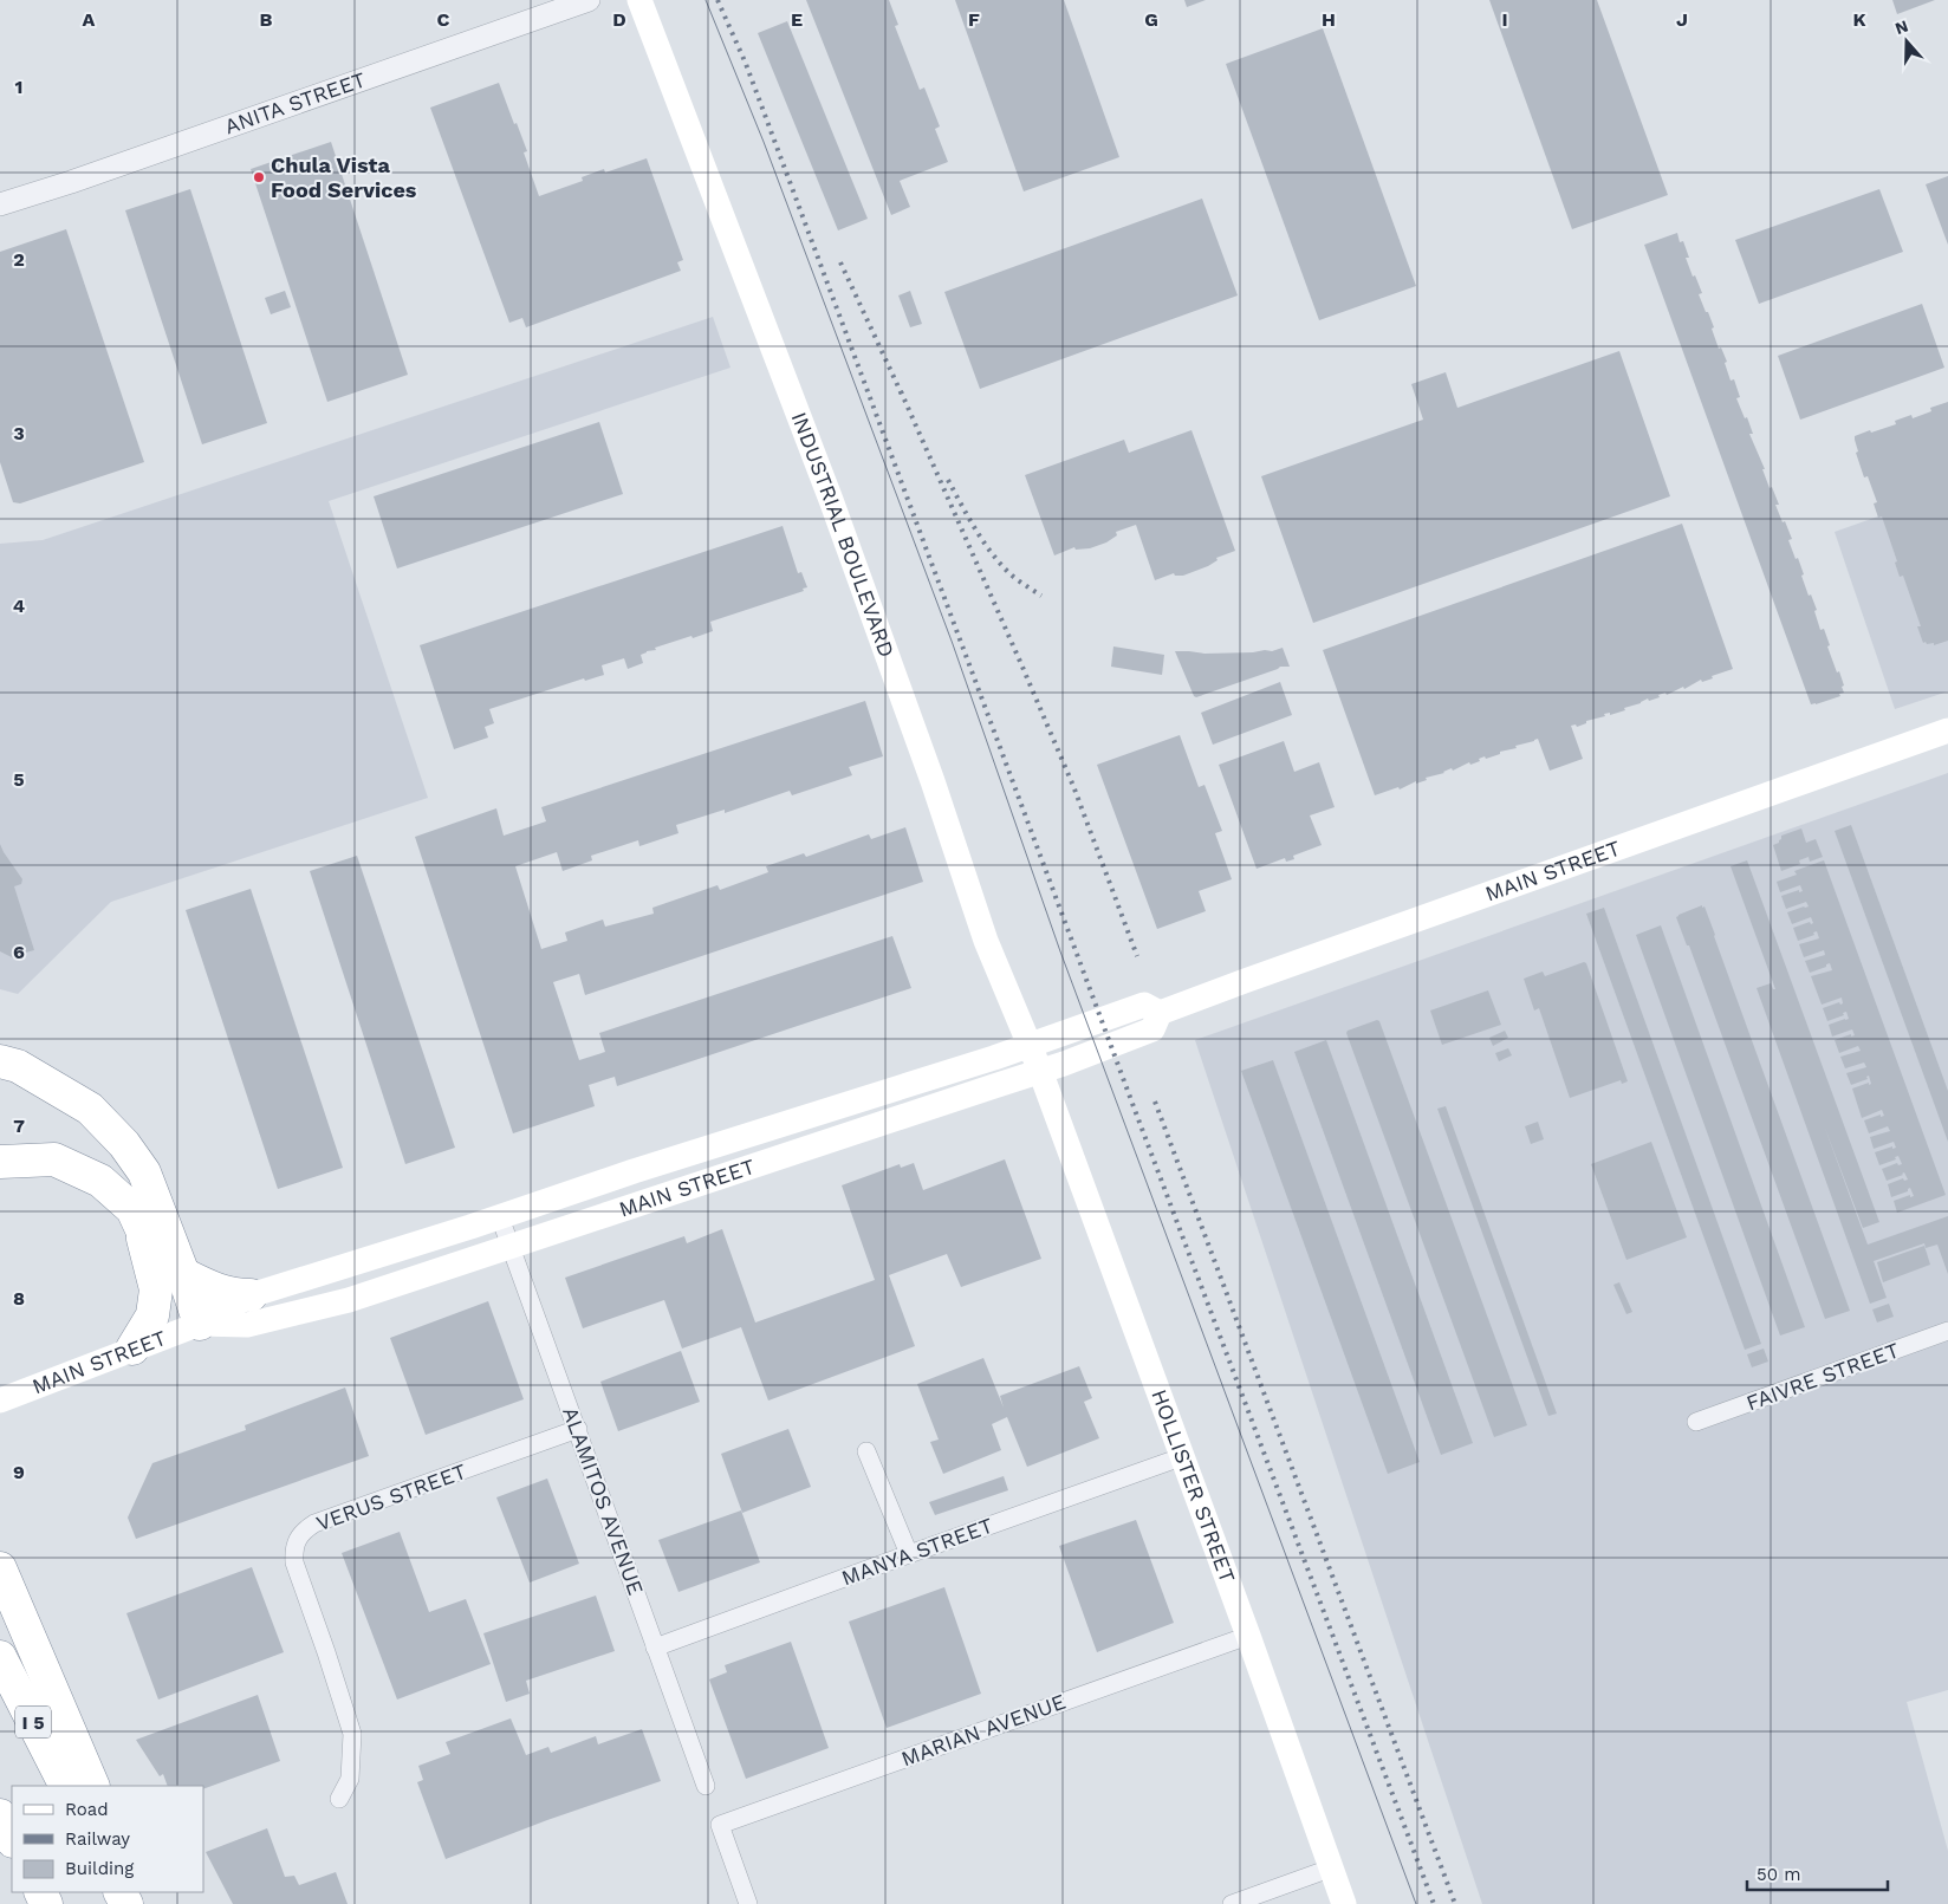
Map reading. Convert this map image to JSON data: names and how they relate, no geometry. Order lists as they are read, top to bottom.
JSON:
{
  "streets": {
    "highway": ["I 5"],
    "main road": ["INDUSTRIAL BOULEVARD", "MAIN STREET", "HOLLISTER STREET"],
    "street": [
      "ANITA STREET",
      "FAIVRE STREET",
      "VERUS STREET",
      "ALAMITOS AVENUE",
      "MANYA STREET",
      "MARIAN AVENUE"
    ]
  },
  "crossings": [
    ["INDUSTRIAL BOULEVARD", "MAIN STREET"],
    ["INDUSTRIAL BOULEVARD", "HOLLISTER STREET"],
    ["MAIN STREET", "HOLLISTER STREET"],
    ["MAIN STREET", "ALAMITOS AVENUE"],
    ["HOLLISTER STREET", "MANYA STREET"],
    ["HOLLISTER STREET", "MARIAN AVENUE"],
    ["VERUS STREET", "ALAMITOS AVENUE"],
    ["ALAMITOS AVENUE", "MANYA STREET"]
  ],
  "places": ["Chula Vista Food Services"],
  "legend": ["Road", "Railway", "Building"],
  "scale_bar": "50 m",
  "north": "top",
  "grid": {
    "columns": [
      "A",
      "B",
      "C",
      "D",
      "E",
      "F",
      "G",
      "H",
      "I",
      "J",
      "K"
    ],
    "rows": [
      "1",
      "2",
      "3",
      "4",
      "5",
      "6",
      "7",
      "8",
      "9"
    ]
  }
}
